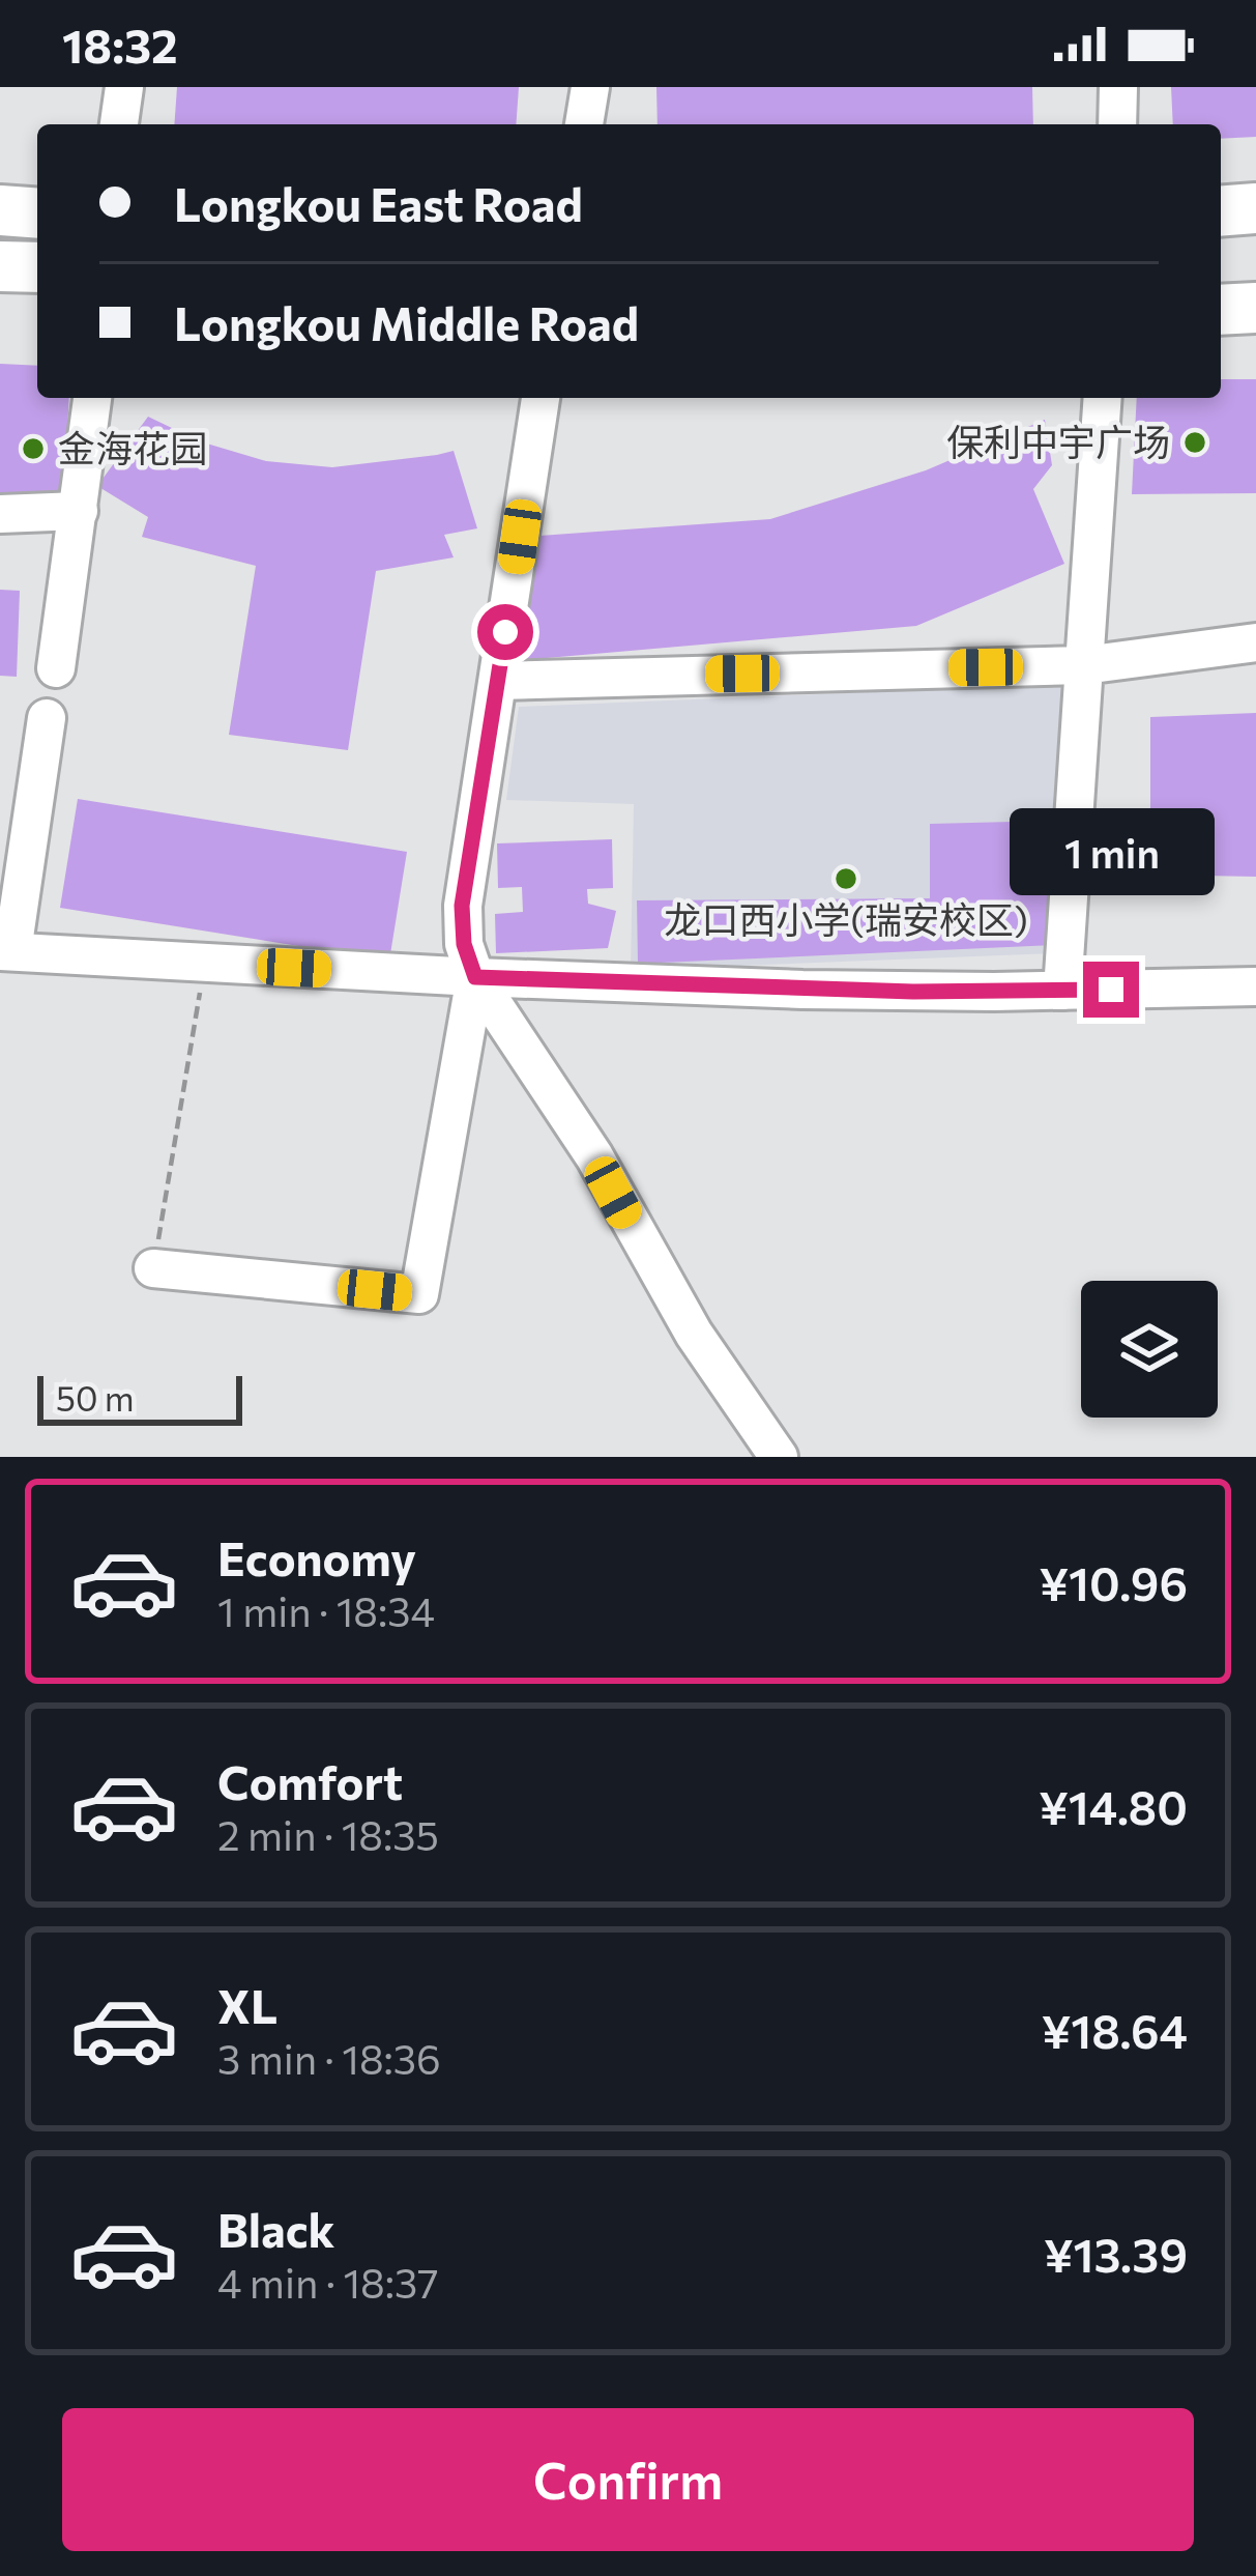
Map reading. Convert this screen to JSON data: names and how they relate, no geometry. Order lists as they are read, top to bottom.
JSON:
{
  "places": ["保利中宇广场", "金海花园", "龙口西小学(瑞安校区)"],
  "scale_bar": "50 m",
  "page": {
    "status": "18:32",
    "banner": ["Longkou East Road", "Longkou Middle Road"],
    "bubble": "1 min",
    "scale": "50 m",
    "list": [
      {
        "name": "Economy",
        "note": "1 min · 18:34",
        "value": "¥10.96"
      },
      {
        "name": "Comfort",
        "note": "2 min · 18:35",
        "value": "¥14.80"
      },
      {
        "name": "XL",
        "note": "3 min · 18:36",
        "value": "¥18.64"
      },
      {
        "name": "Black",
        "note": "4 min · 18:37",
        "value": "¥13.39"
      }
    ],
    "buttons": "Confirm"
  }
}
